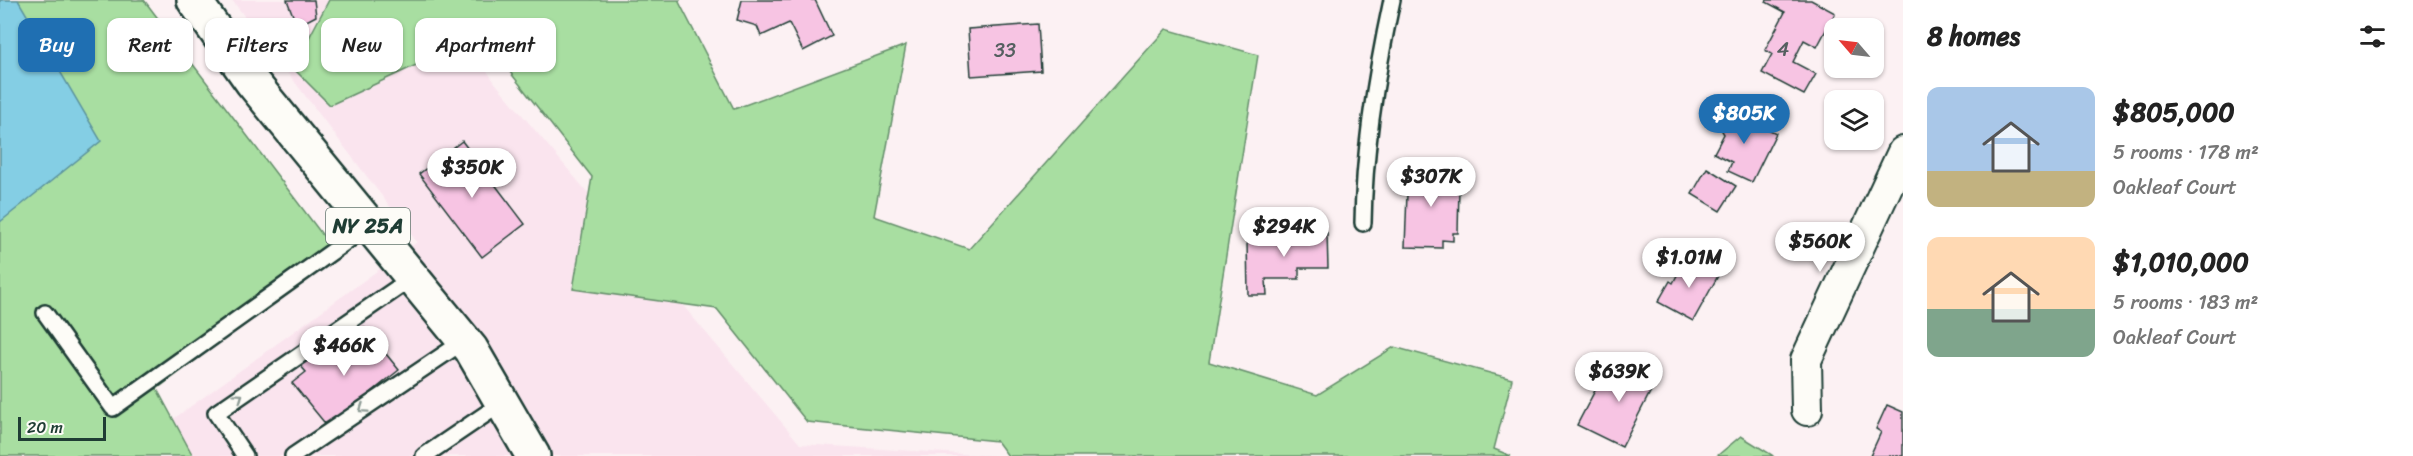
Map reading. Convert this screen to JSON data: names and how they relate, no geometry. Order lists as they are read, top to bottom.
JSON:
{
  "streets": {
    "main road": ["NY 25A"]
  },
  "house_numbers": ["4", "33"],
  "scale_bar": "20 m",
  "north": "top left",
  "page": {
    "heading": "8 homes",
    "chip": [
      "Buy",
      "Rent",
      "Filters",
      "New",
      "Apartment"
    ],
    "list": [
      {
        "name": "$805,000",
        "note": "5 rooms · 178 m² · Oakleaf Court"
      },
      {
        "name": "$1,010,000",
        "note": "5 rooms · 183 m² · Oakleaf Court"
      }
    ],
    "price": [
      "$805K",
      "$350K",
      "$307K",
      "$294K",
      "$560K",
      "$1.01M",
      "$466K",
      "$639K"
    ],
    "scale": "20 m"
  }
}
